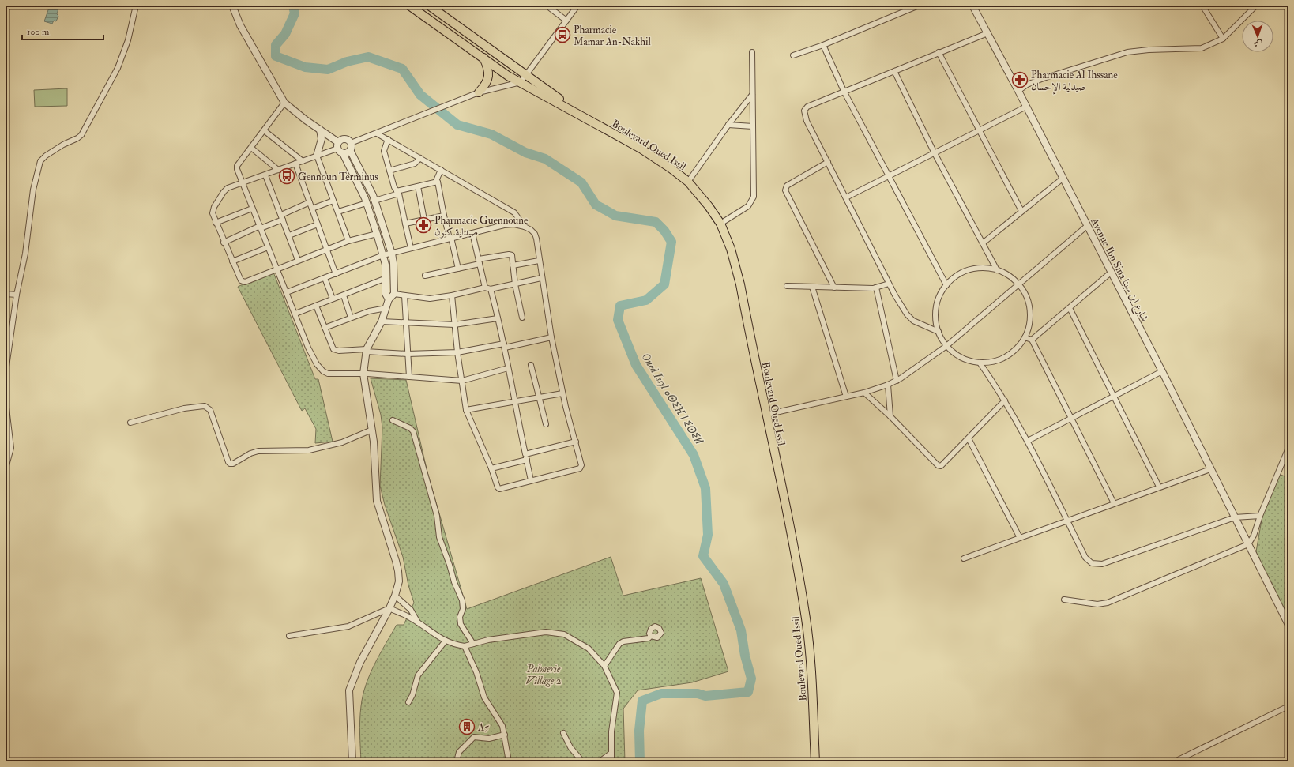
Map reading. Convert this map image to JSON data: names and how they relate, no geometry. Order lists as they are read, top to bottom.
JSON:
{
  "streets": {
    "main road": ["Boulevard Oued Issil"],
    "street": ["Avenue Ibn Sina شارع ابن سينا"]
  },
  "water": ["Oued Issyl ⴰⵙⵉⴼ ⵏ ⵉⵙⵉⵍ"],
  "parks": ["Palmerie Village 2"],
  "places": {
    "bus stop": ["Pharmacie Mamar An-Nakhil", "Gennoun Terminus"],
    "pharmacy": ["Pharmacie Al Ihssane صيدلية الإحسان", "Pharmacie Guennoune صيدلية كنون"],
    "building": ["A5"]
  },
  "scale_bar": "100 m",
  "north": "bottom"
}
